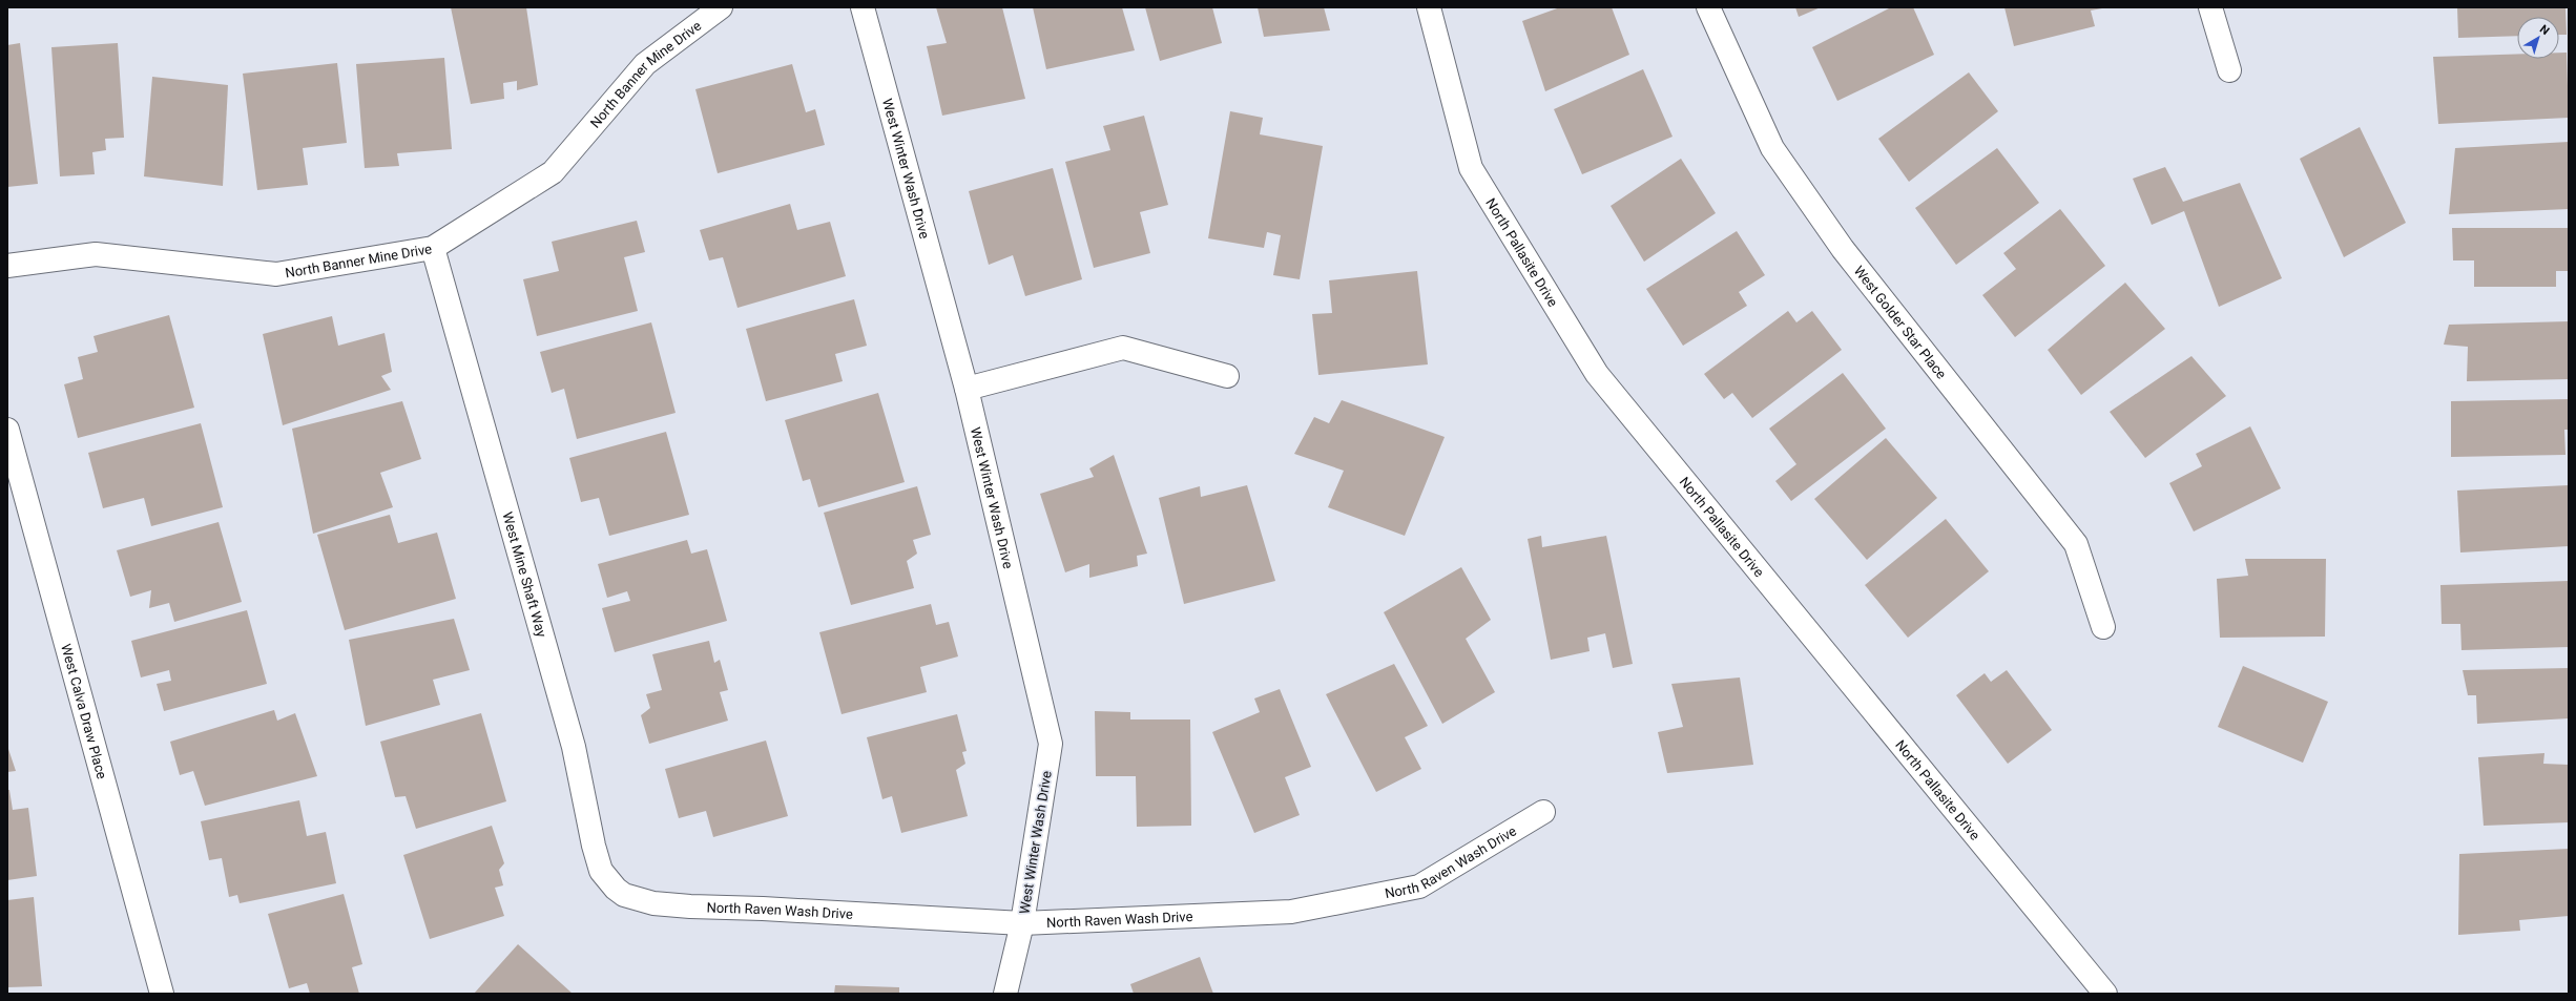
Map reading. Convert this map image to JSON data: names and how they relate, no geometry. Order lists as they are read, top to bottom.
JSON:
{
  "streets": {
    "street": [
      "North Banner Mine Drive",
      "West Winter Wash Drive",
      "North Pallasite Drive",
      "West Golder Star Place",
      "West Mine Shaft Way",
      "West Calva Draw Place",
      "North Raven Wash Drive"
    ]
  },
  "crossings": [
    ["North Banner Mine Drive", "West Mine Shaft Way"],
    ["West Winter Wash Drive", "North Raven Wash Drive"],
    ["West Mine Shaft Way", "North Raven Wash Drive"]
  ],
  "north": "top right"
}
